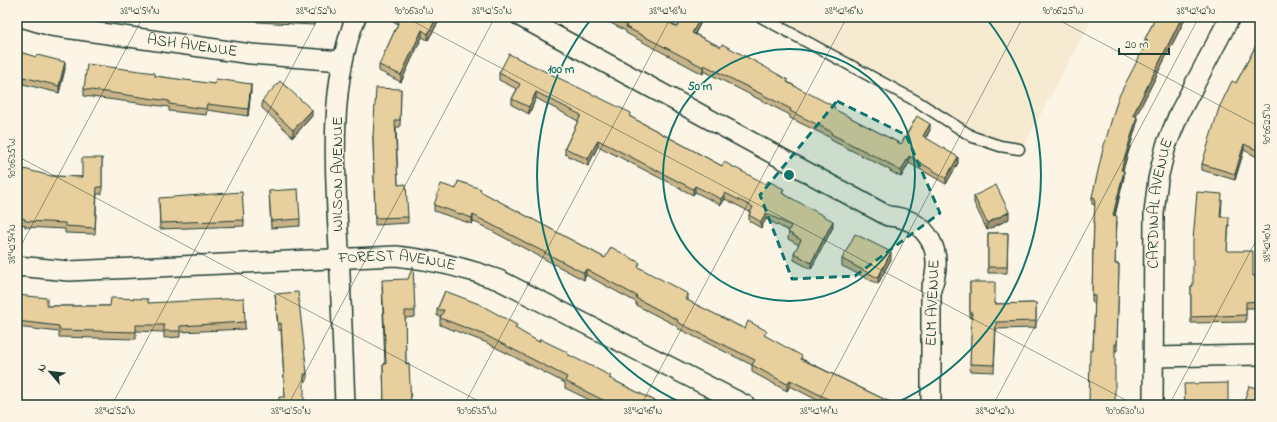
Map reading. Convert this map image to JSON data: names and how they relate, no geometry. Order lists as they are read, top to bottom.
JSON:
{
  "streets": {
    "street": [
      "ASH AVENUE",
      "WILSON AVENUE",
      "CARDINAL AVENUE",
      "FOREST AVENUE",
      "ELM AVENUE"
    ]
  },
  "crossings": [
    ["ASH AVENUE", "WILSON AVENUE"],
    ["WILSON AVENUE", "FOREST AVENUE"]
  ],
  "scale_bar": "20 m",
  "north": "top left",
  "coordinates": [
    "38°42'54\"N",
    "38°42'52\"N",
    "90°06'30\"W",
    "38°42'50\"N",
    "38°42'48\"N",
    "38°42'46\"N",
    "90°06'25\"W",
    "38°42'42\"N",
    "90°06'35\"W",
    "38°42'40\"N",
    "38°42'44\"N"
  ],
  "rings": ["100 m", "50 m"]
}
